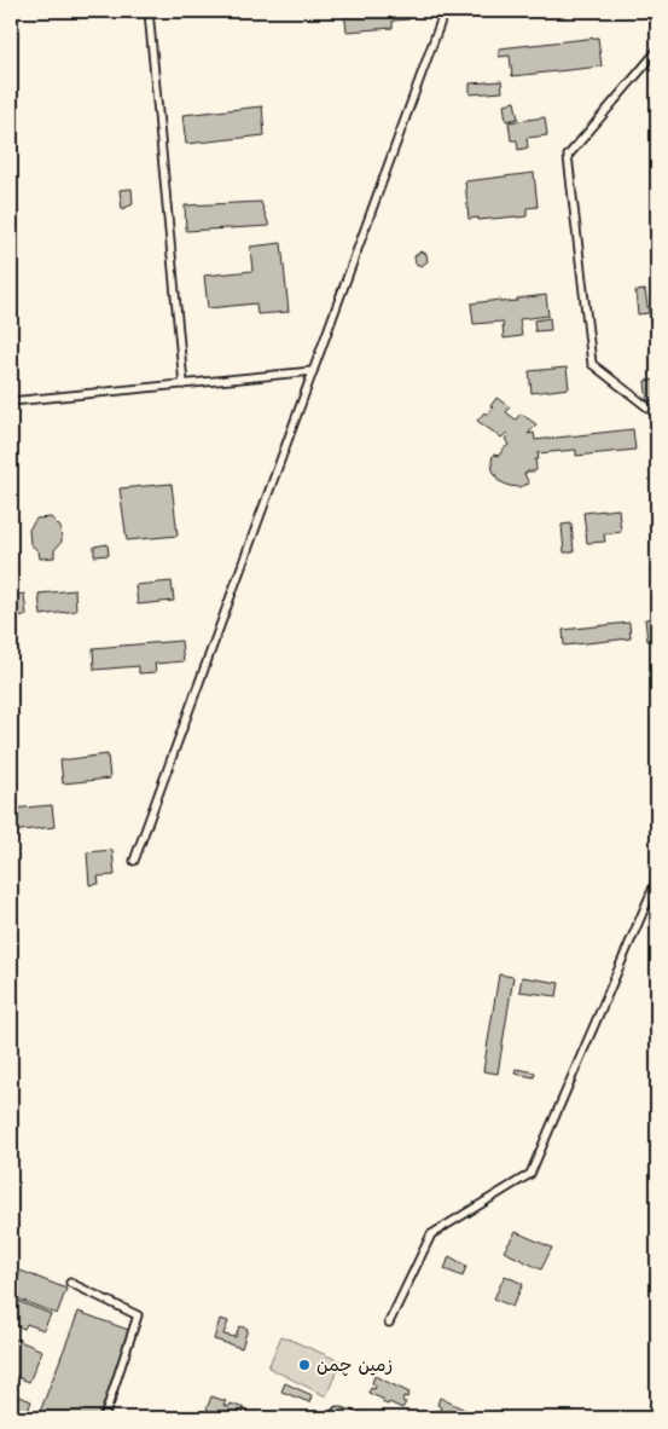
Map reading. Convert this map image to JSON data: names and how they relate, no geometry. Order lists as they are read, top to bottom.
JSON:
{
  "places": ["زمین چمن"]
}
